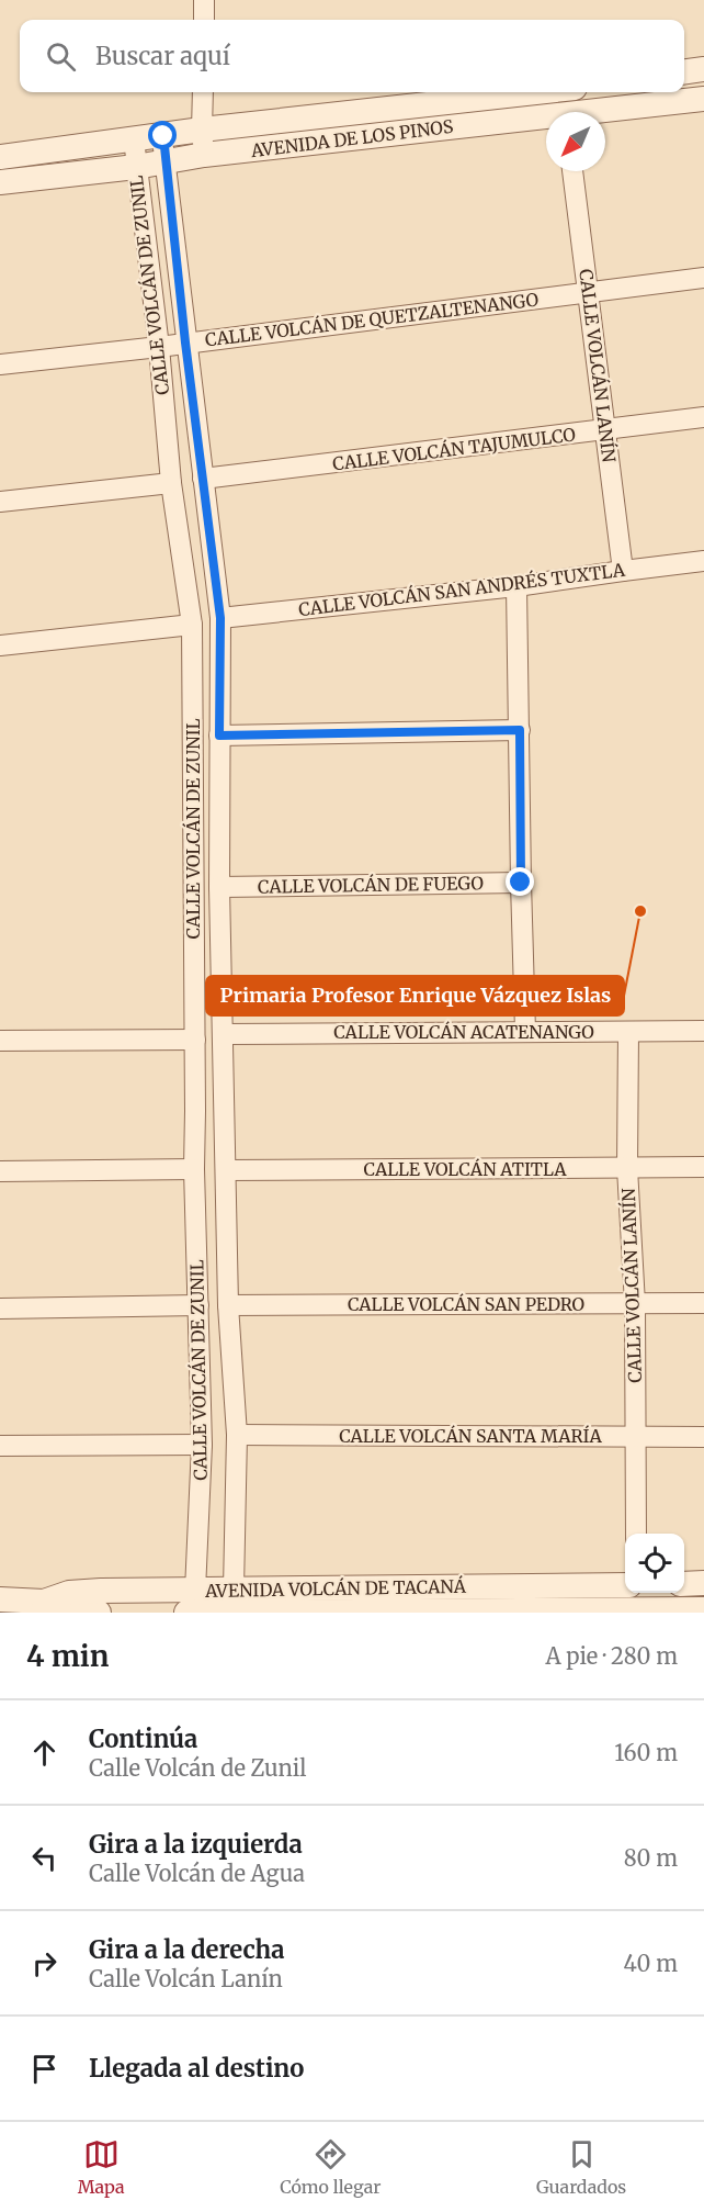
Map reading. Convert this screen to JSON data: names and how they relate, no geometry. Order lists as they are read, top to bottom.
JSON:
{
  "streets": {
    "street": [
      "AVENIDA DE LOS PINOS",
      "CALLE VOLCÁN DE ZUNIL",
      "CALLE VOLCÁN DE QUETZALTENANGO",
      "CALLE VOLCÁN LANÍN",
      "CALLE VOLCÁN TAJUMULCO",
      "CALLE VOLCÁN SAN ANDRÉS TUXTLA",
      "CALLE VOLCÁN DE FUEGO",
      "CALLE VOLCÁN ACATENANGO",
      "CALLE VOLCÁN ATITLA",
      "CALLE VOLCÁN SAN PEDRO",
      "CALLE VOLCÁN SANTA MARÍA",
      "AVENIDA VOLCÁN DE TACANÁ"
    ]
  },
  "crossings": [
    ["AVENIDA DE LOS PINOS", "CALLE VOLCÁN DE ZUNIL"],
    ["CALLE VOLCÁN DE ZUNIL", "CALLE VOLCÁN DE QUETZALTENANGO"],
    ["CALLE VOLCÁN DE ZUNIL", "CALLE VOLCÁN TAJUMULCO"],
    ["CALLE VOLCÁN DE ZUNIL", "CALLE VOLCÁN SAN ANDRÉS TUXTLA"],
    ["CALLE VOLCÁN DE ZUNIL", "CALLE VOLCÁN DE FUEGO"],
    ["CALLE VOLCÁN DE ZUNIL", "CALLE VOLCÁN ACATENANGO"],
    ["CALLE VOLCÁN DE ZUNIL", "CALLE VOLCÁN ATITLA"],
    ["CALLE VOLCÁN DE ZUNIL", "CALLE VOLCÁN SAN PEDRO"],
    ["CALLE VOLCÁN DE ZUNIL", "CALLE VOLCÁN SANTA MARÍA"],
    ["CALLE VOLCÁN DE ZUNIL", "AVENIDA VOLCÁN DE TACANÁ"],
    ["CALLE VOLCÁN DE QUETZALTENANGO", "CALLE VOLCÁN LANÍN"],
    ["CALLE VOLCÁN LANÍN", "CALLE VOLCÁN TAJUMULCO"],
    ["CALLE VOLCÁN LANÍN", "CALLE VOLCÁN SAN ANDRÉS TUXTLA"],
    ["CALLE VOLCÁN LANÍN", "CALLE VOLCÁN ACATENANGO"],
    ["CALLE VOLCÁN LANÍN", "CALLE VOLCÁN ATITLA"],
    ["CALLE VOLCÁN LANÍN", "CALLE VOLCÁN SAN PEDRO"],
    ["CALLE VOLCÁN LANÍN", "CALLE VOLCÁN SANTA MARÍA"]
  ],
  "places": ["Primaria Profesor Enrique Vázquez Islas"],
  "north": "bottom left",
  "page": {
    "search": "Buscar aquí",
    "heading": ["4 min", "A pie · 280 m"],
    "list": [
      ["Continúa", "Calle Volcán de Zunil", "160 m"],
      ["Gira a la izquierda", "Calle Volcán de Agua", "80 m"],
      ["Gira a la derecha", "Calle Volcán Lanín", "40 m"],
      "Llegada al destino"
    ],
    "nav": ["Mapa", "Cómo llegar", "Guardados"]
  }
}
